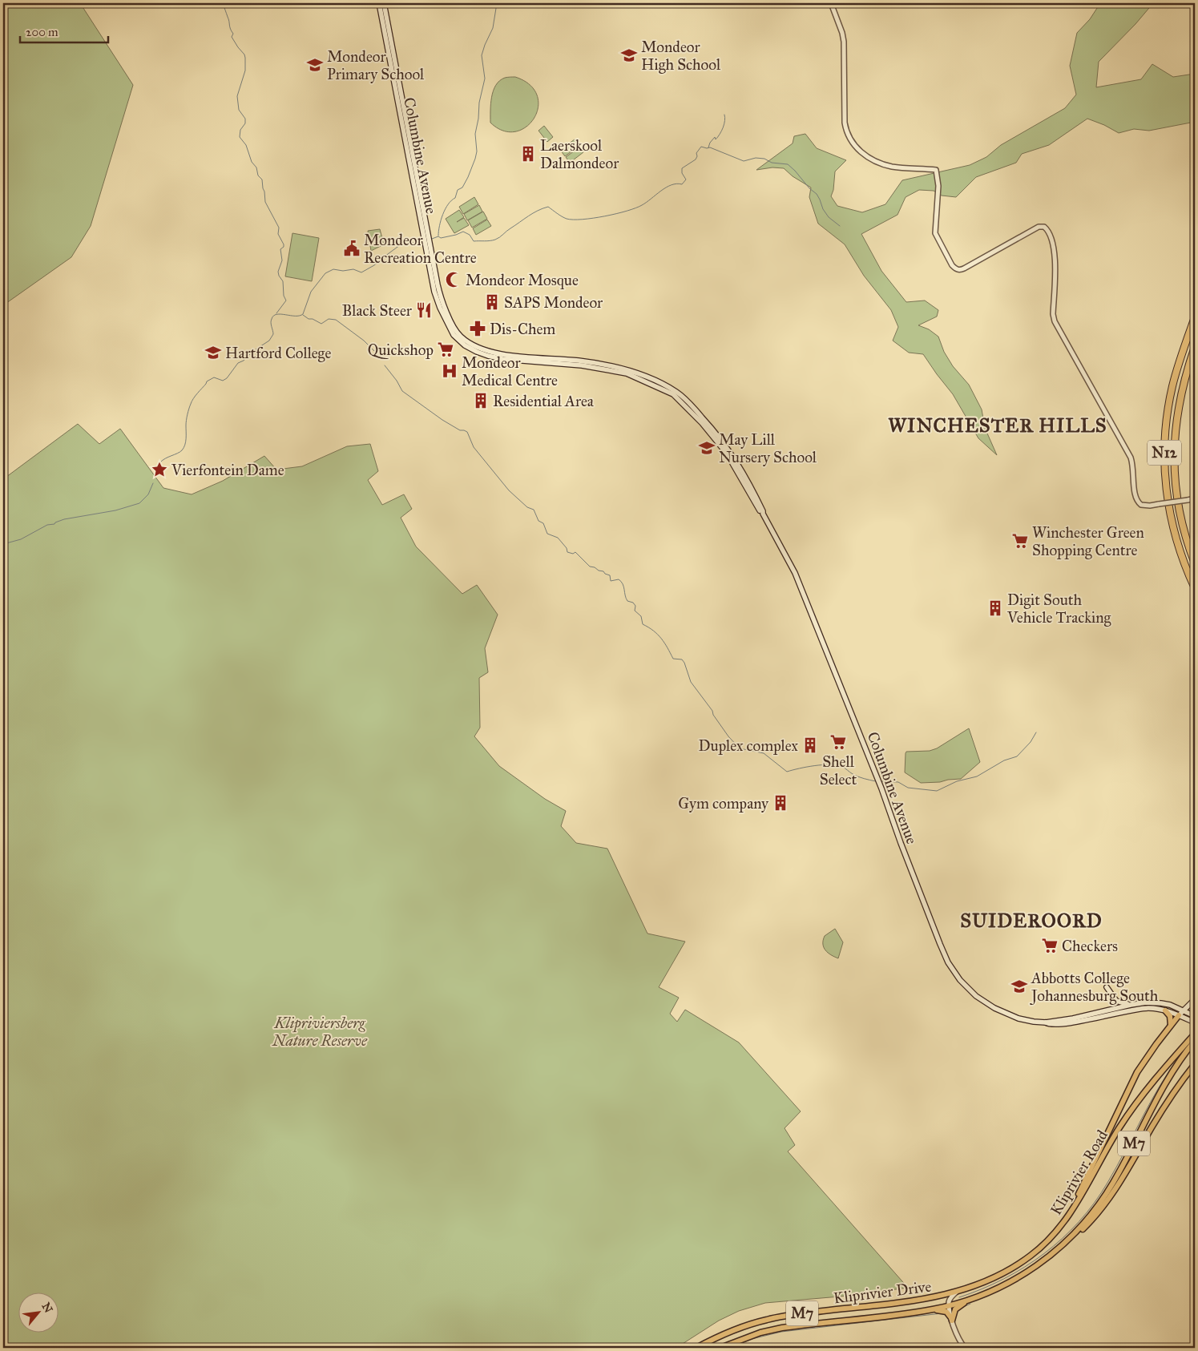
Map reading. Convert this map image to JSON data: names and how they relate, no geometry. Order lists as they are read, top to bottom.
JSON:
{
  "streets": {
    "highway": ["N12"],
    "main road": [
      "Columbine Avenue",
      "M7",
      "Kliprivier Road",
      "Kliprivier Drive"
    ]
  },
  "crossings": [
    ["Kliprivier Road", "Kliprivier Drive"]
  ],
  "districts": ["WINCHESTER HILLS", "SUIDEROORD"],
  "parks": ["Klipriviersberg Nature Reserve"],
  "places": {
    "school or university": [
      "Mondeor High School",
      "Mondeor Primary School",
      "Hartford College",
      "May Lill Nursery School",
      "Abbotts College Johannesburg South"
    ],
    "building": [
      "Laerskool Dalmondeor",
      "SAPS Mondeor",
      "Residential Area",
      "Digit South Vehicle Tracking",
      "Duplex complex",
      "Gym company"
    ],
    "public building": ["Mondeor Recreation Centre"],
    "mosque": ["Mondeor Mosque"],
    "restaurant": ["Black Steer"],
    "pharmacy": ["Dis-Chem"],
    "supermarket": [
      "Quickshop",
      "Winchester Green Shopping Centre",
      "Shell Select",
      "Checkers"
    ],
    "hospital": ["Mondeor Medical Centre"],
    "place": ["Vierfontein Dame"]
  },
  "scale_bar": "200 m",
  "north": "top right"
}
